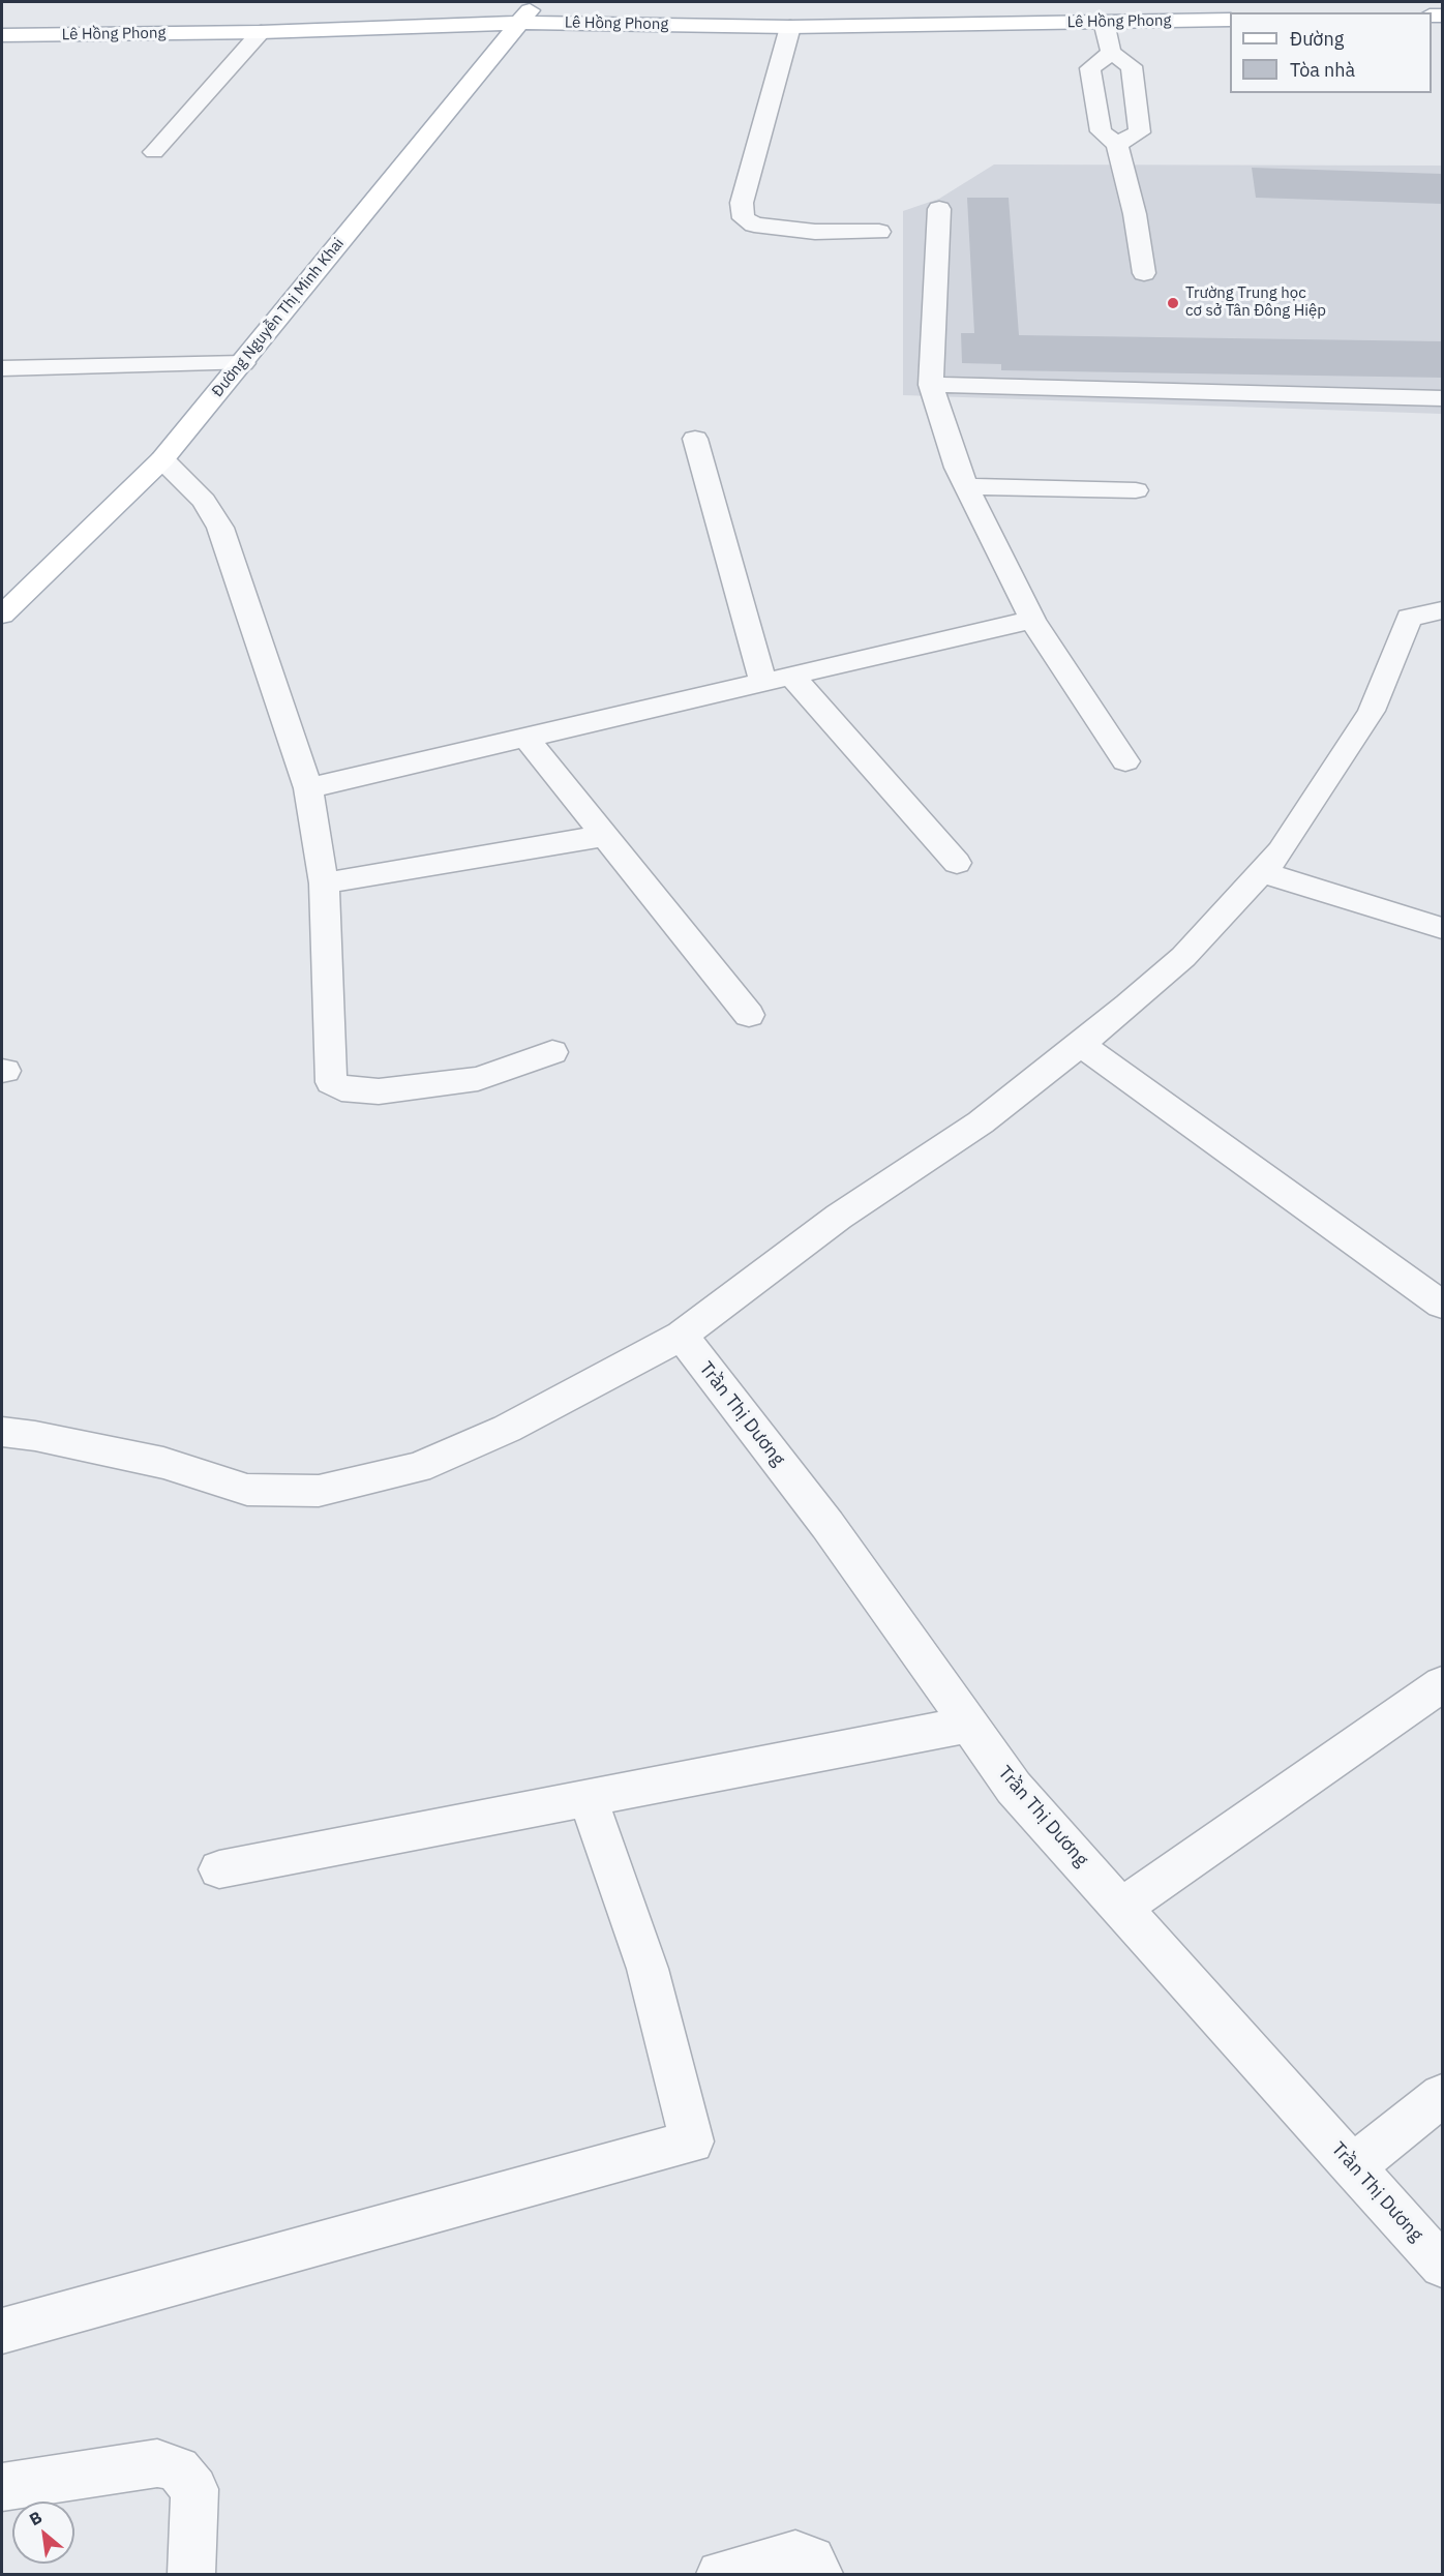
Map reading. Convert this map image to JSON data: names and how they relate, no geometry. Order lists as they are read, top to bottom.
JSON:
{
  "streets": {
    "main road": ["Lê Hồng Phong", "Đường Nguyễn Thị Minh Khai"],
    "street": ["Trần Thị Dương"]
  },
  "crossings": [
    ["Lê Hồng Phong", "Đường Nguyễn Thị Minh Khai"]
  ],
  "places": ["Trường Trung học cơ sở Tân Đông Hiệp"],
  "legend": ["Đường", "Tòa nhà"],
  "north": "top left"
}
